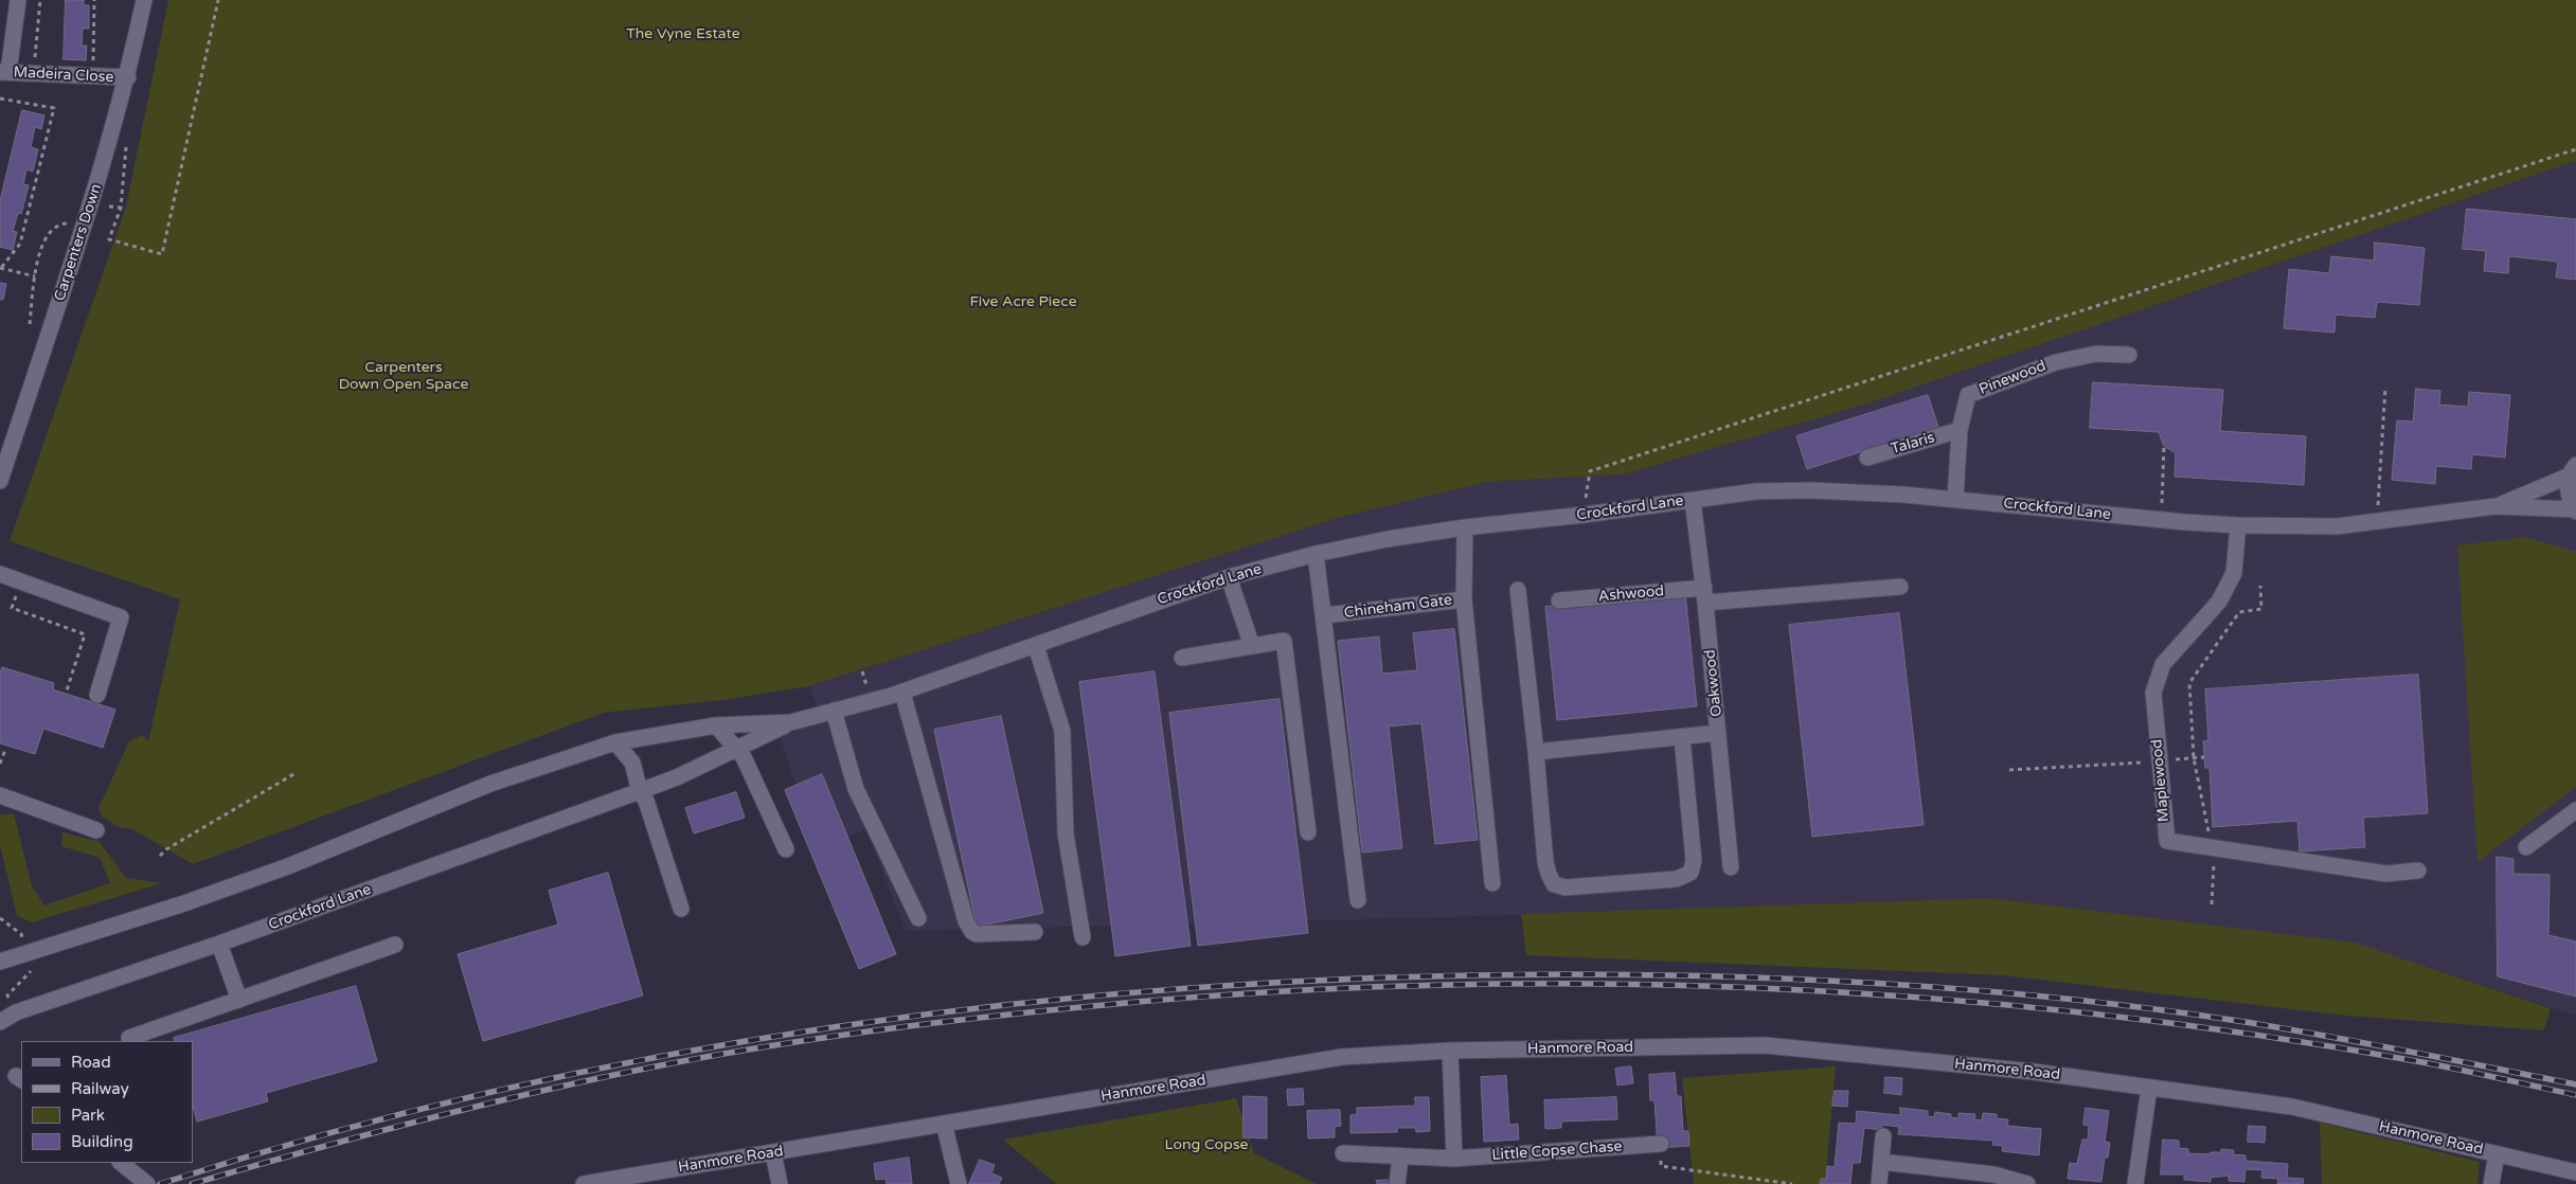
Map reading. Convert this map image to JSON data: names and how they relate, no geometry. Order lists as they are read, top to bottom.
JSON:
{
  "streets": {
    "street": [
      "Madeira Close",
      "Carpenters Down",
      "Pinewood",
      "Talaris",
      "Crockford Lane",
      "Ashwood",
      "Chineham Gate",
      "Oakwood",
      "Maplewood",
      "Hanmore Road",
      "Little Copse Chase"
    ]
  },
  "crossings": [
    ["Madeira Close", "Carpenters Down"],
    ["Pinewood", "Talaris"],
    ["Pinewood", "Crockford Lane"],
    ["Crockford Lane", "Chineham Gate"],
    ["Crockford Lane", "Oakwood"],
    ["Crockford Lane", "Maplewood"],
    ["Ashwood", "Oakwood"]
  ],
  "parks": [
    "The Vyne Estate",
    "Five Acre Piece",
    "Carpenters Down Open Space",
    "Long Copse"
  ],
  "legend": [
    "Road",
    "Railway",
    "Park",
    "Building"
  ]
}
